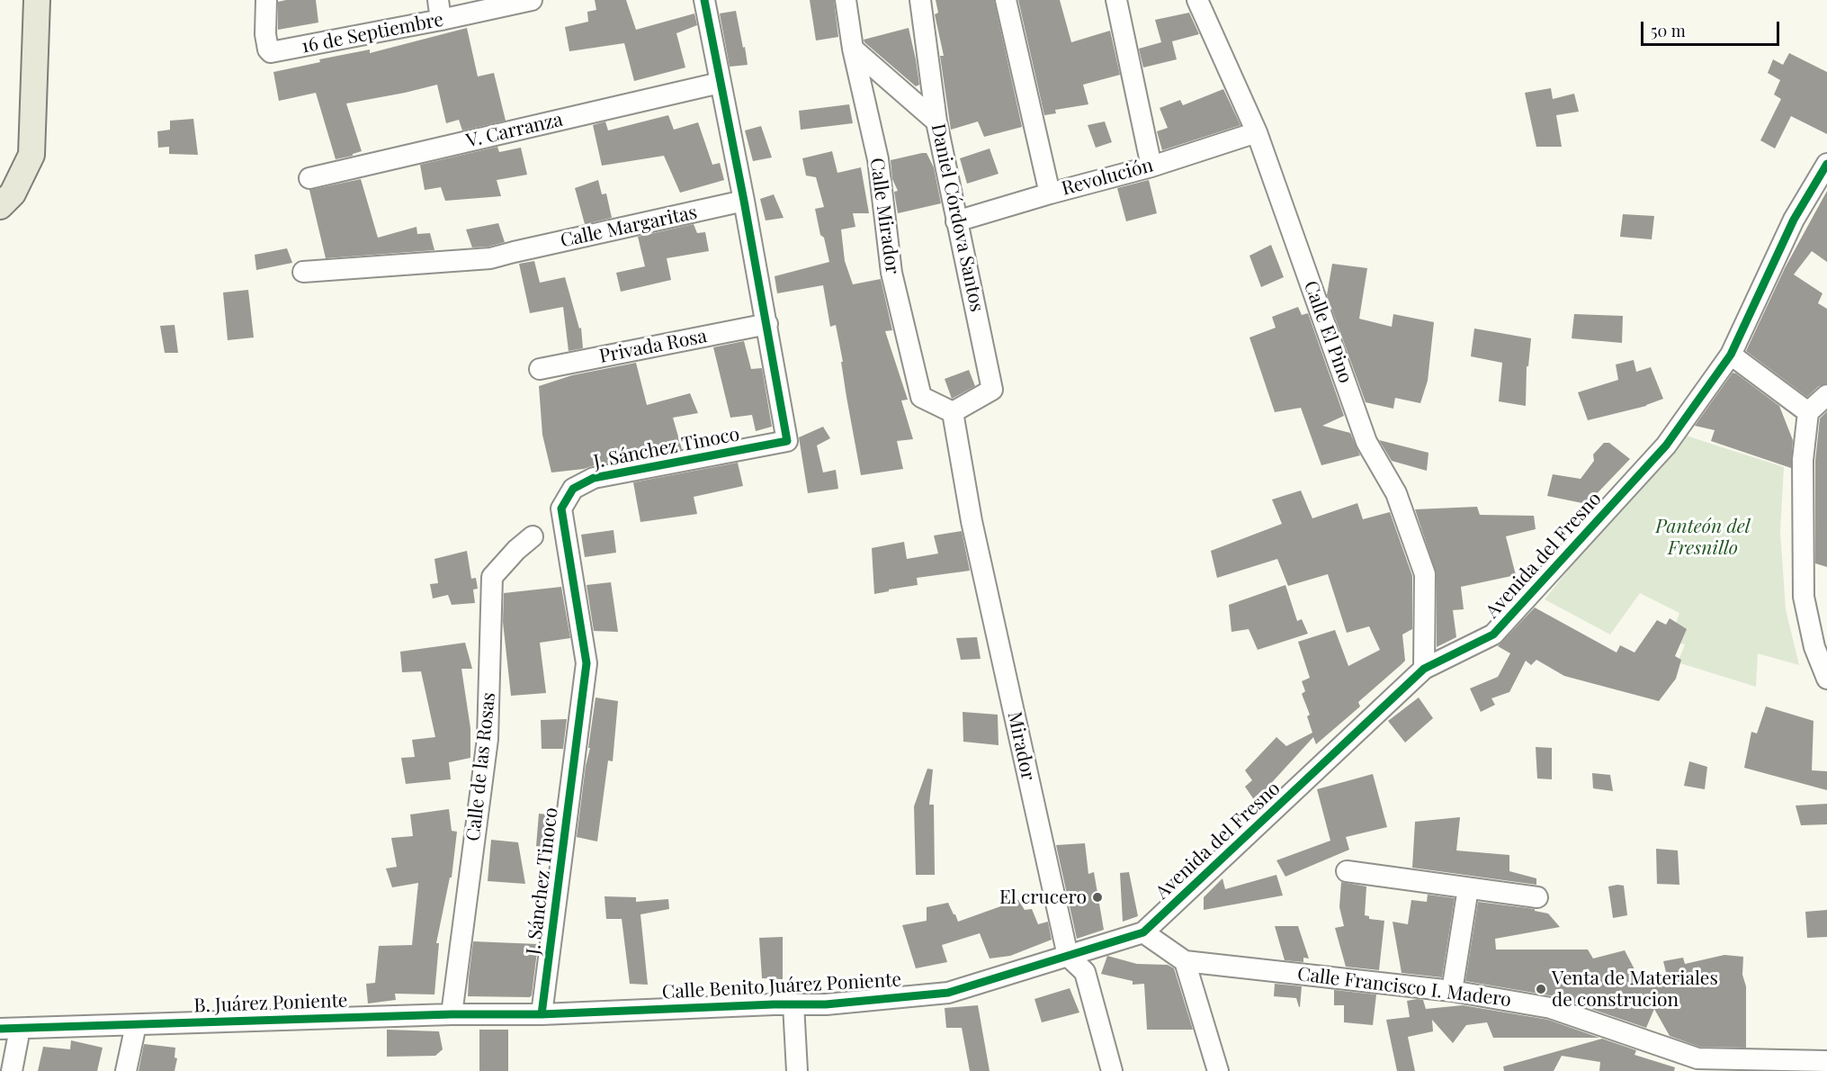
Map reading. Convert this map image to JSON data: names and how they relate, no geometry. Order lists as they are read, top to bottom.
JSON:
{
  "streets": {
    "street": [
      "16 de Septiembre",
      "V. Carranza",
      "Revolución",
      "Calle Mirador",
      "Daniel Córdova Santos",
      "Calle Margaritas",
      "Calle El Pino",
      "Privada Rosa",
      "J. Sánchez Tinoco",
      "Avenida del Fresno",
      "Mirador",
      "Calle de las Rosas",
      "Calle Benito Juárez Poniente",
      "Calle Francisco I. Madero",
      "B. Juárez Poniente"
    ]
  },
  "crossings": [
    ["V. Carranza", "J. Sánchez Tinoco"],
    ["Revolución", "Daniel Córdova Santos"],
    ["Revolución", "Calle El Pino"],
    ["Calle Mirador", "Daniel Córdova Santos"],
    ["Calle Mirador", "Mirador"],
    ["Daniel Córdova Santos", "Mirador"],
    ["Calle Margaritas", "J. Sánchez Tinoco"],
    ["Calle El Pino", "Avenida del Fresno"],
    ["Privada Rosa", "J. Sánchez Tinoco"],
    ["J. Sánchez Tinoco", "Calle Benito Juárez Poniente"],
    ["J. Sánchez Tinoco", "B. Juárez Poniente"],
    ["Avenida del Fresno", "Calle Benito Juárez Poniente"],
    ["Avenida del Fresno", "Calle Francisco I. Madero"],
    ["Mirador", "Calle Benito Juárez Poniente"],
    ["Calle de las Rosas", "B. Juárez Poniente"],
    ["Calle Benito Juárez Poniente", "Calle Francisco I. Madero"],
    ["Calle Benito Juárez Poniente", "B. Juárez Poniente"]
  ],
  "parks": ["Panteón del Fresnillo"],
  "places": ["El crucero", "Venta de Materiales de construcion"],
  "scale_bar": "50 m"
}
